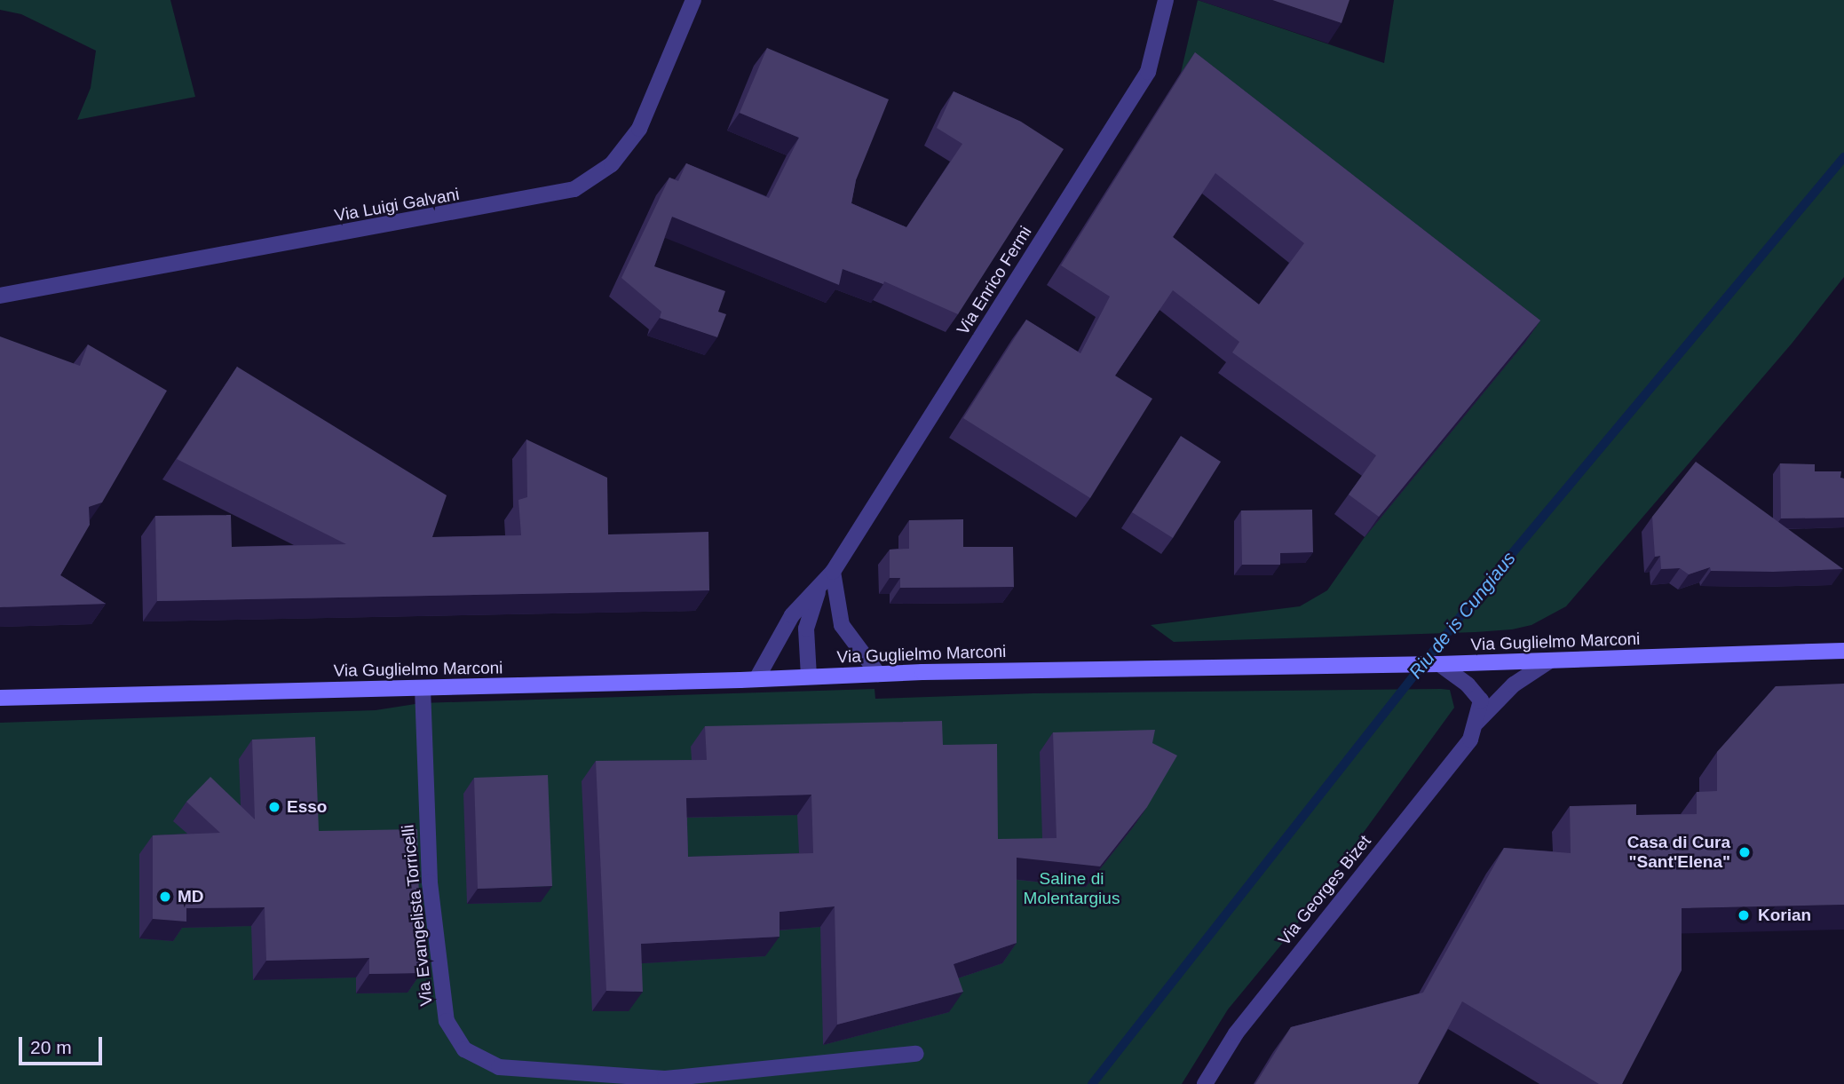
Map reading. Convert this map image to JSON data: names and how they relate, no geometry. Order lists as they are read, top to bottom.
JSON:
{
  "streets": {
    "main road": ["Via Guglielmo Marconi"],
    "street": [
      "Via Luigi Galvani",
      "Via Enrico Fermi",
      "Via Georges Bizet",
      "Via Evangelista Torricelli"
    ]
  },
  "crossings": [
    ["Via Enrico Fermi", "Via Guglielmo Marconi"],
    ["Via Guglielmo Marconi", "Via Georges Bizet"],
    ["Via Guglielmo Marconi", "Via Evangelista Torricelli"]
  ],
  "water": ["Riu de is Cungiaus"],
  "parks": ["Saline di Molentargius"],
  "places": [
    "Esso",
    "Casa di Cura \"Sant'Elena\"",
    "MD",
    "Korian"
  ],
  "scale_bar": "20 m"
}
